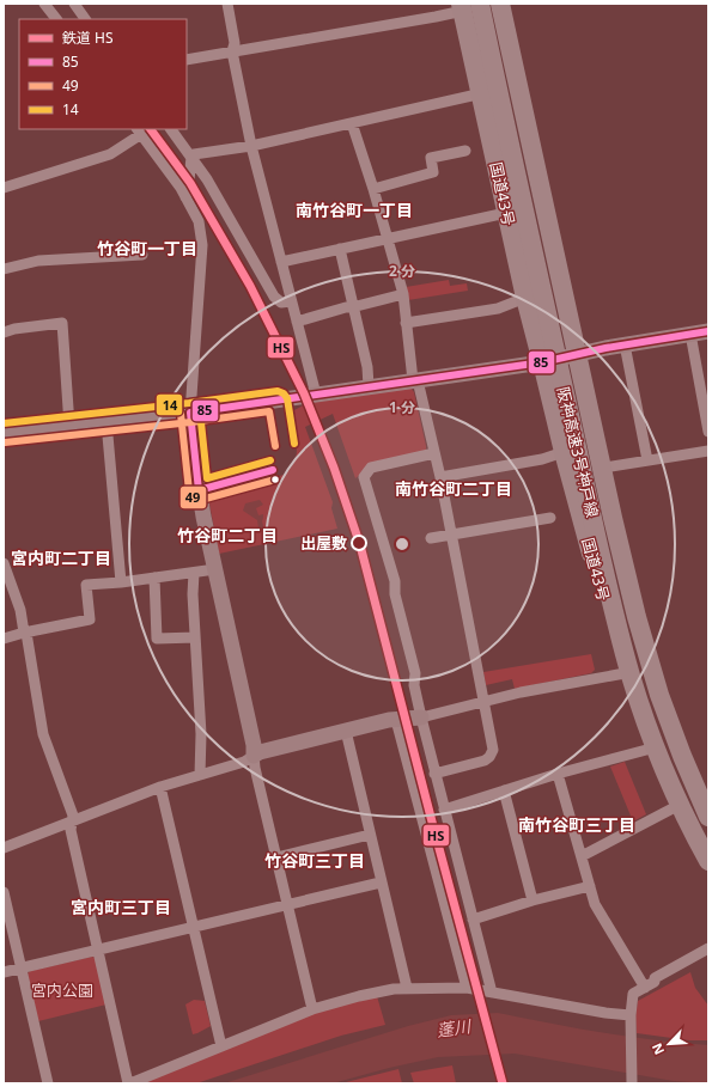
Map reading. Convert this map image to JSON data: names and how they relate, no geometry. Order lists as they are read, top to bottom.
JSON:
{
  "streets": {
    "highway": ["国道43号", "阪神高速3号神戸線"]
  },
  "crossings": [
    ["国道43号", "阪神高速3号神戸線"]
  ],
  "districts": [
    "南竹谷町一丁目",
    "竹谷町一丁目",
    "南竹谷町二丁目",
    "竹谷町二丁目",
    "宮内町二丁目",
    "南竹谷町三丁目",
    "竹谷町三丁目",
    "宮内町三丁目"
  ],
  "water": ["蓬川"],
  "parks": ["宮内公園"],
  "places": ["出屋敷"],
  "lines": [
    "rail line HS",
    "transit line 85",
    "transit line 14",
    "transit line 49"
  ],
  "legend": [
    "鉄道 HS",
    "85",
    "49",
    "14"
  ],
  "north": "bottom left",
  "rings": ["2 分", "1 分"]
}
